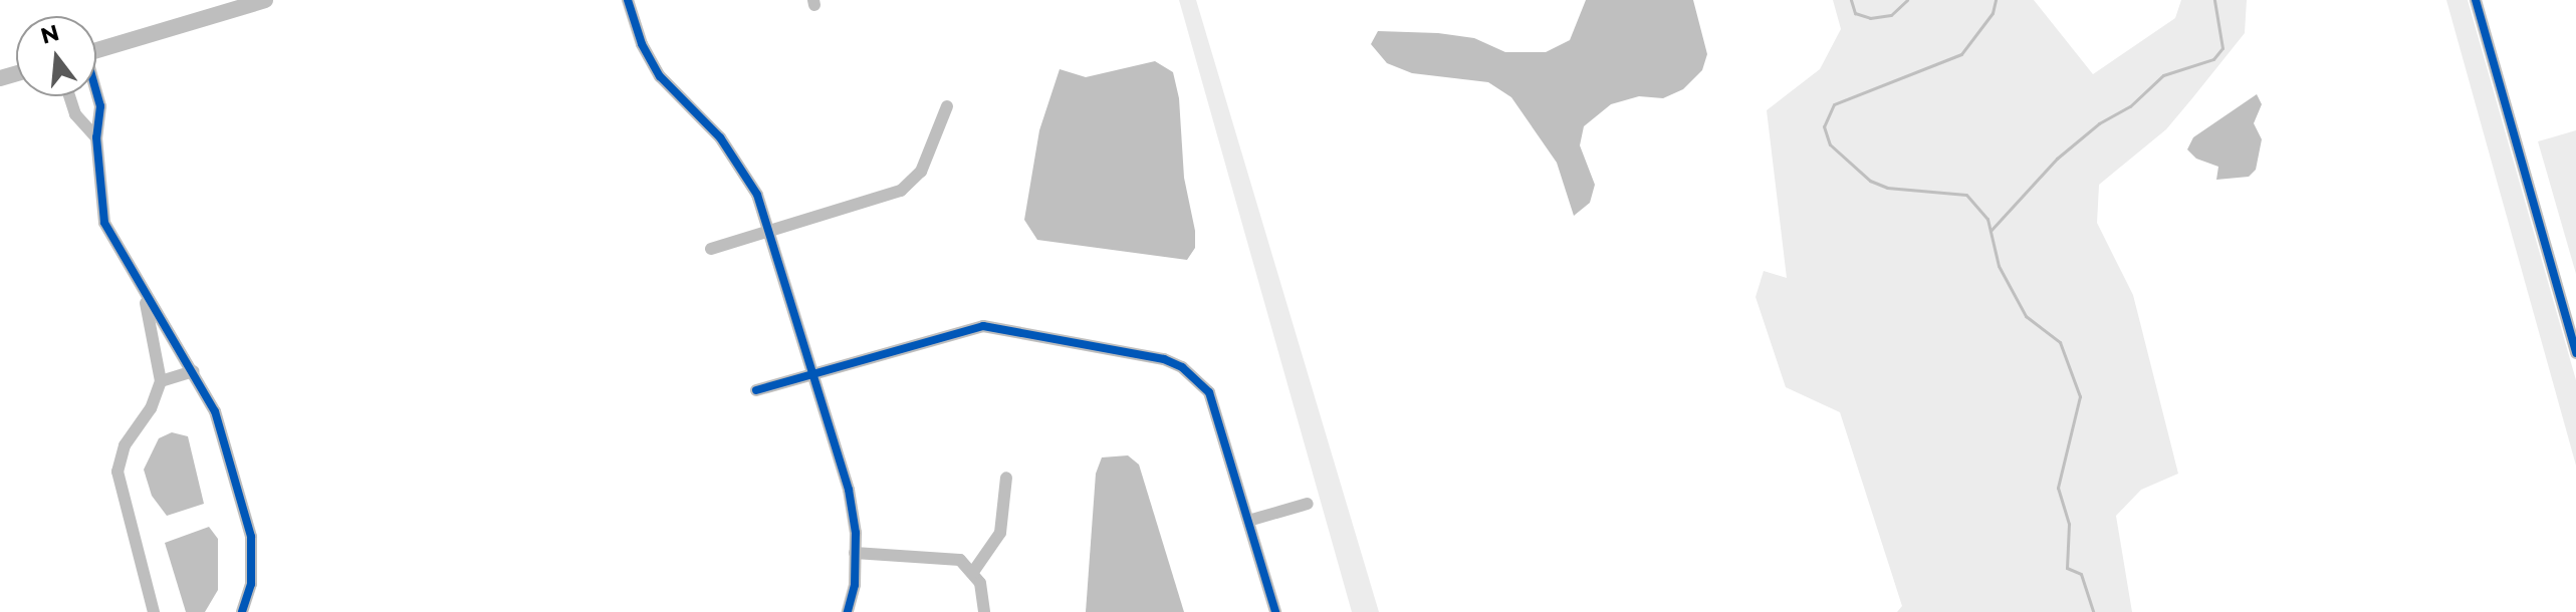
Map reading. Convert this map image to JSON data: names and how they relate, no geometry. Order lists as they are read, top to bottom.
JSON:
{
  "north": "top"
}
